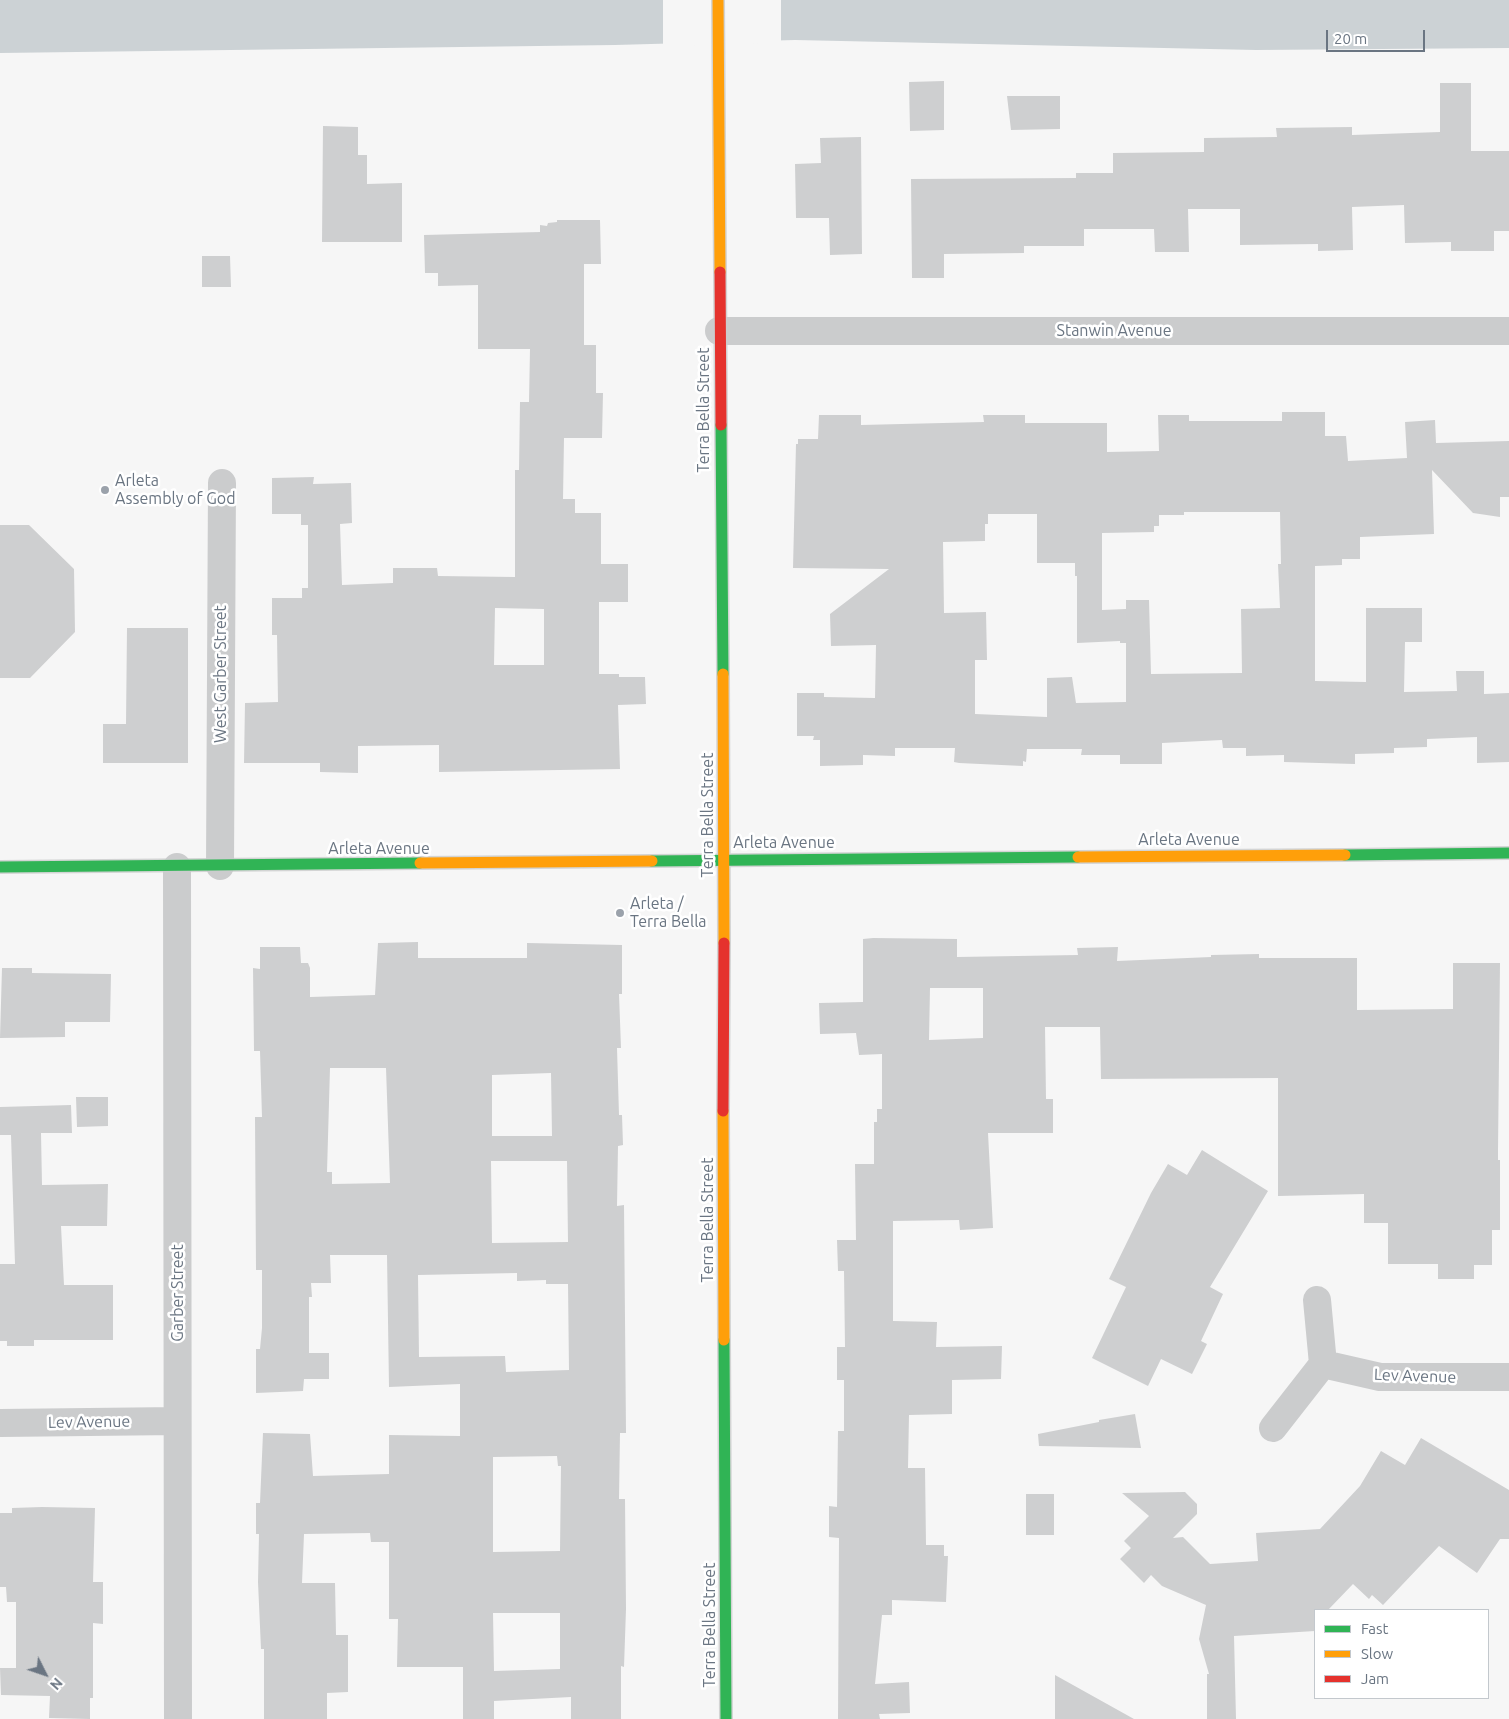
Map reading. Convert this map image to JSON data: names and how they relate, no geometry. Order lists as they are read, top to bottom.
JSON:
{
  "streets": {
    "main road": ["Terra Bella Street", "Arleta Avenue"],
    "street": [
      "Stanwin Avenue",
      "West Garber Street",
      "Garber Street",
      "Lev Avenue"
    ]
  },
  "crossings": [
    ["Stanwin Avenue", "Terra Bella Street"],
    ["Terra Bella Street", "Arleta Avenue"],
    ["West Garber Street", "Arleta Avenue"],
    ["Arleta Avenue", "Garber Street"],
    ["Garber Street", "Lev Avenue"]
  ],
  "places": ["Arleta Assembly of God", "Arleta / Terra Bella"],
  "legend": ["Fast", "Slow", "Jam"],
  "scale_bar": "20 m",
  "north": "bottom right"
}
